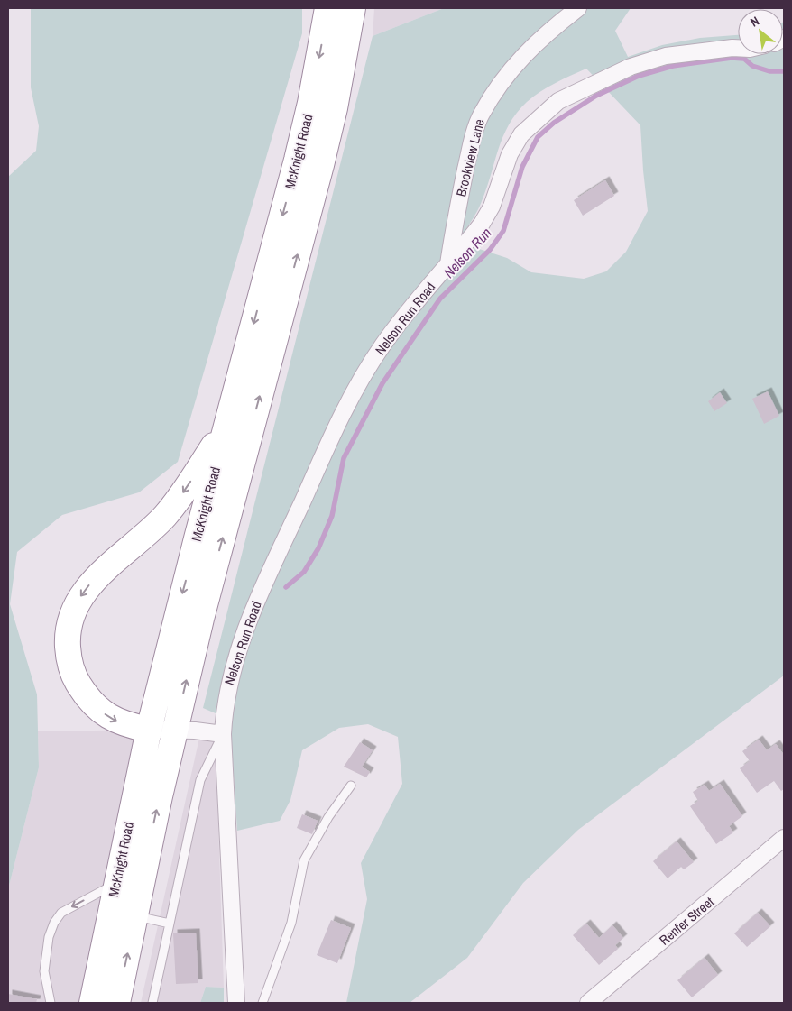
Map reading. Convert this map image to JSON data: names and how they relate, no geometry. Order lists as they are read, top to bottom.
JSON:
{
  "streets": {
    "highway": ["McKnight Road"],
    "street": ["Brookview Lane", "Nelson Run Road", "Renfer Street"]
  },
  "crossings": [
    ["Brookview Lane", "Nelson Run Road"]
  ],
  "water": ["Nelson Run"],
  "north": "top left"
}
